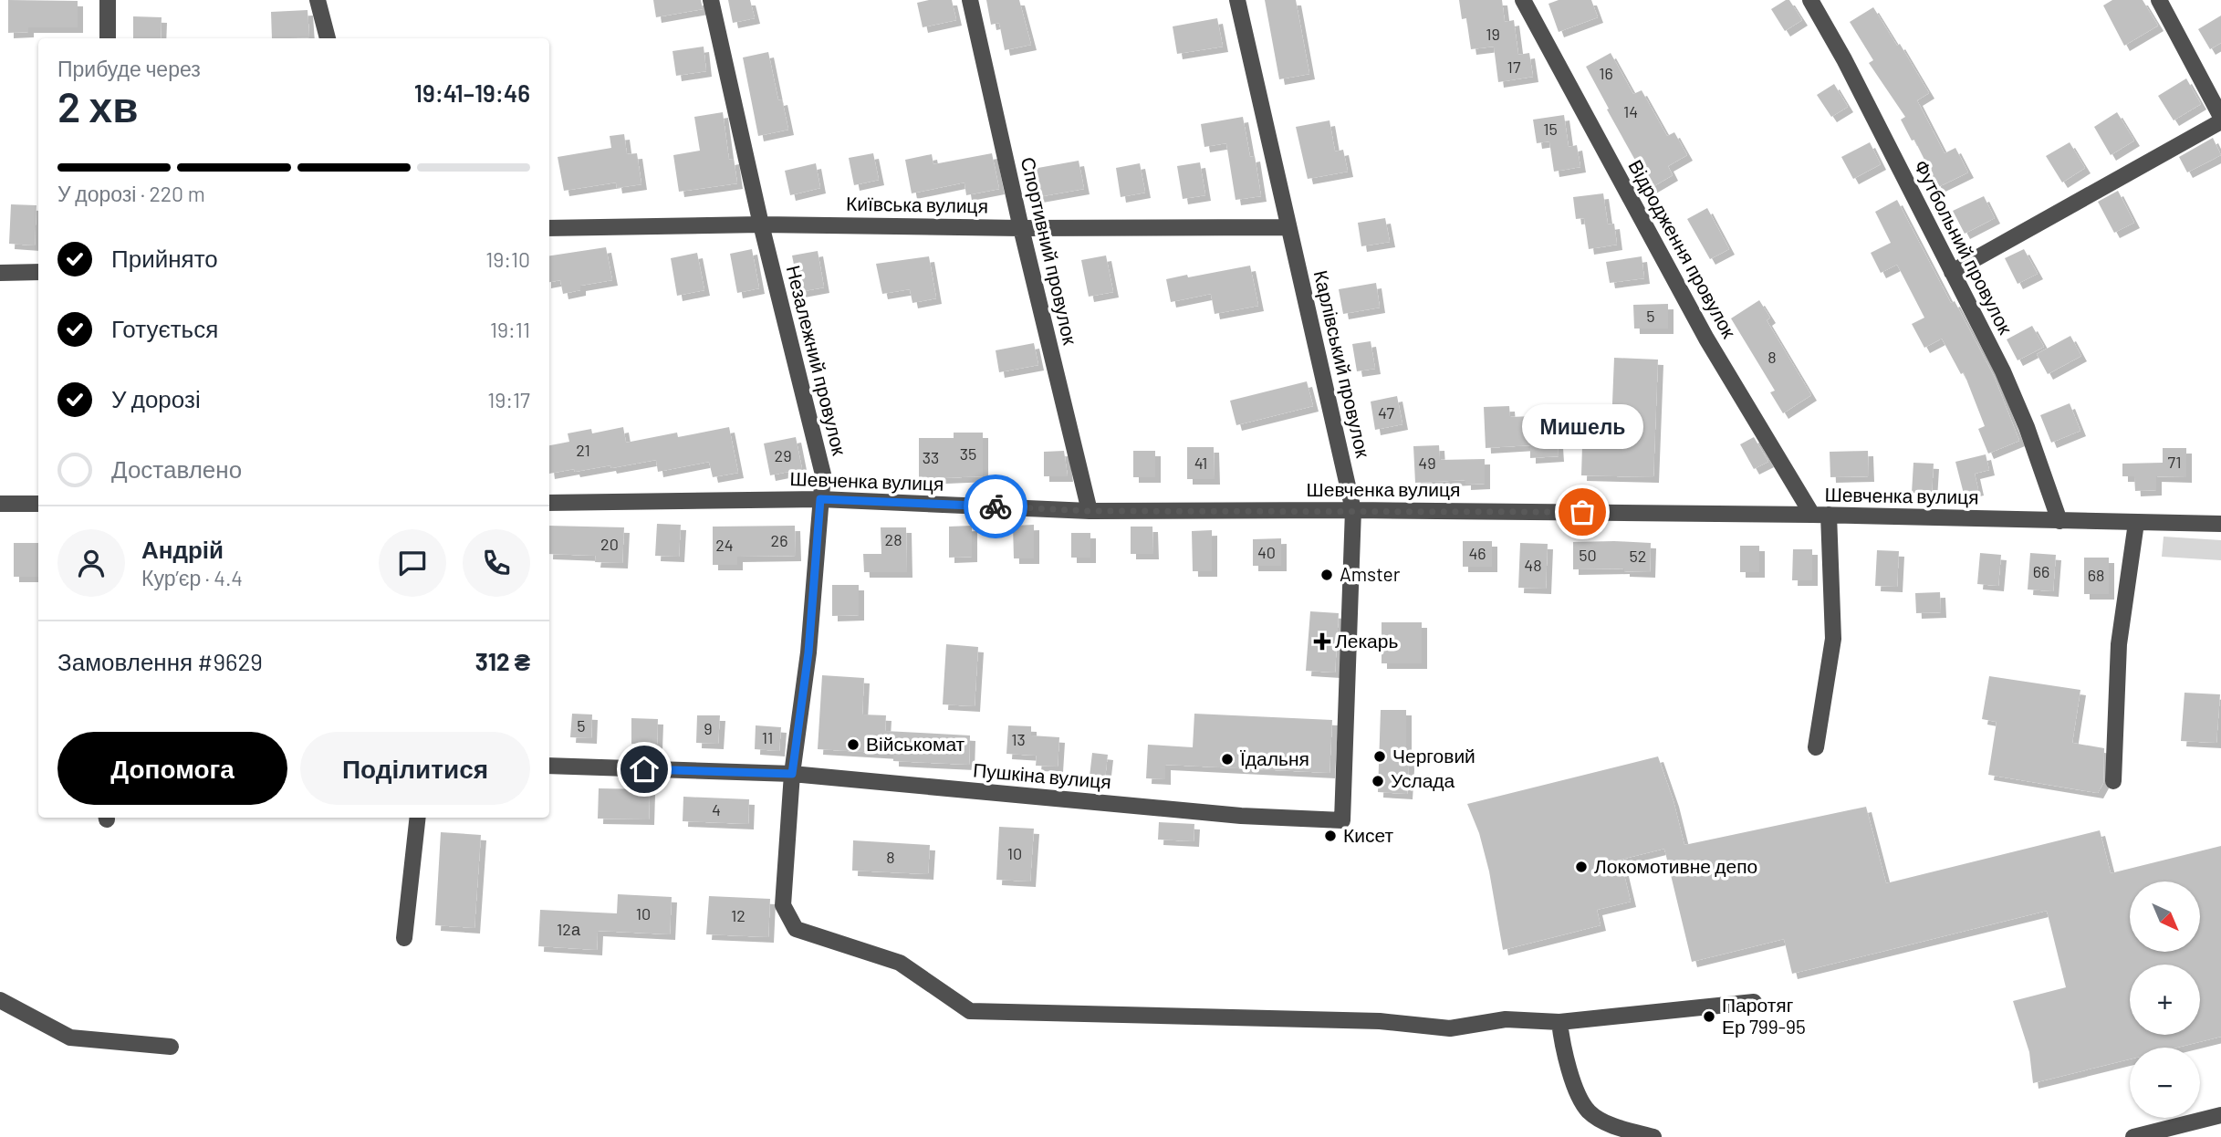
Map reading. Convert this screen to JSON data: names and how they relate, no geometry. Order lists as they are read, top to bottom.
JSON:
{
  "streets": {
    "street": [
      "Київська вулиця",
      "Футбольний провулок",
      "Відродження провулок",
      "Спортивний провулок",
      "Незалежний провулок",
      "Карлівський провулок",
      "Шевченка вулиця",
      "Пушкіна вулиця"
    ]
  },
  "crossings": [
    ["Київська вулиця", "Спортивний провулок"],
    ["Київська вулиця", "Незалежний провулок"],
    ["Київська вулиця", "Карлівський провулок"],
    ["Футбольний провулок", "Шевченка вулиця"],
    ["Відродження провулок", "Шевченка вулиця"],
    ["Спортивний провулок", "Шевченка вулиця"],
    ["Незалежний провулок", "Шевченка вулиця"],
    ["Незалежний провулок", "Пушкіна вулиця"],
    ["Карлівський провулок", "Шевченка вулиця"],
    ["Карлівський провулок", "Пушкіна вулиця"]
  ],
  "places": {
    "other": [
      "Мишель",
      "Amster",
      "Військомат",
      "Черговий",
      "Їдальня",
      "Услада",
      "Кисет",
      "Локомотивне депо",
      "Паротяг Ер 799-95"
    ],
    "health": ["Лекарь"]
  },
  "house_numbers": [
    "19",
    "17",
    "16",
    "14",
    "15",
    "5",
    "8",
    "47",
    "21",
    "35",
    "29",
    "33",
    "71",
    "41",
    "49",
    "28",
    "26",
    "20",
    "24",
    "40",
    "46",
    "50",
    "52",
    "48",
    "66",
    "68",
    "5",
    "9",
    "11",
    "13",
    "4",
    "10",
    "8",
    "10",
    "12",
    "12а"
  ],
  "north": "bottom right",
  "page": {
    "heading": ["2 хв", "Прибуде через", "19:41–19:46"],
    "panel": [
      "Андрій",
      "Кур’єр · 4.4",
      "Замовлення #9629",
      "312 ₴"
    ],
    "bar": "У дорозі · 220 m",
    "list": [
      ["Прийнято", "19:10"],
      ["Готується", "19:11"],
      ["У дорозі", "19:17"],
      "Доставлено"
    ],
    "bubble": "Мишель",
    "buttons": ["Допомога", "Поділитися"],
    "map_buttons": ["+", "−"]
  }
}
